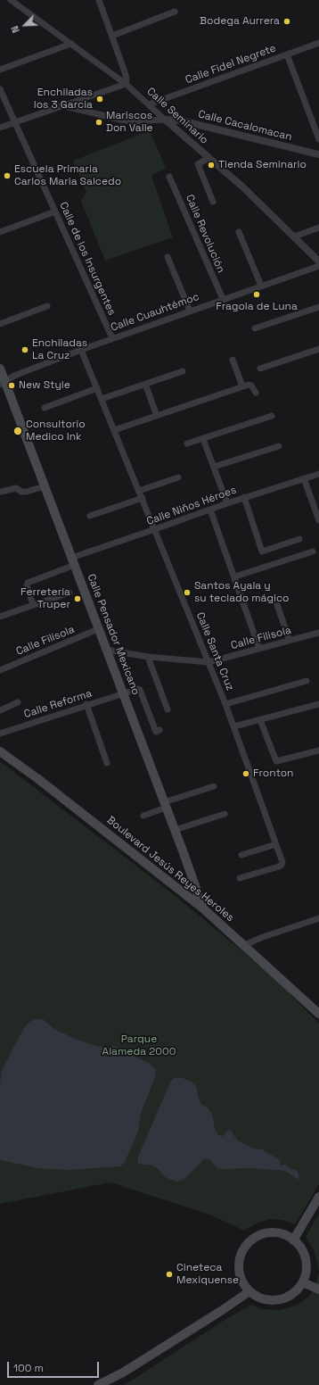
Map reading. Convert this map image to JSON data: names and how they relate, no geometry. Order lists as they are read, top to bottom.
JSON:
{
  "streets": {
    "main road": ["Calle Pensador Mexicano", "Boulevard Jesús Reyes Heroles"],
    "street": [
      "Calle Fidel Negrete",
      "Calle Seminario",
      "Calle Cacalomacan",
      "Calle Revolución",
      "Calle de los Insurgentes",
      "Calle Cuauhtémoc",
      "Calle Niños Héroes",
      "Calle Filisola",
      "Calle Filísola",
      "Calle Santa Cruz",
      "Calle Reforma"
    ]
  },
  "crossings": [
    ["Calle Fidel Negrete", "Calle Seminario"],
    ["Calle Seminario", "Calle Cacalomacan"],
    ["Calle Revolución", "Calle Cuauhtémoc"],
    ["Calle de los Insurgentes", "Calle Cuauhtémoc"],
    ["Calle Cuauhtémoc", "Calle Pensador Mexicano"],
    ["Calle Cuauhtémoc", "Calle Santa Cruz"],
    ["Calle Niños Héroes", "Calle Pensador Mexicano"],
    ["Calle Niños Héroes", "Calle Santa Cruz"],
    ["Calle Pensador Mexicano", "Calle Filisola"],
    ["Calle Pensador Mexicano", "Calle Filísola"],
    ["Calle Pensador Mexicano", "Calle Reforma"],
    ["Calle Pensador Mexicano", "Boulevard Jesús Reyes Heroles"],
    ["Calle Filisola", "Calle Santa Cruz"]
  ],
  "parks": ["Parque Alameda 2000"],
  "places": [
    "Bodega Aurrera",
    "Enchiladas los 3 Garcia",
    "Mariscos Don Valle",
    "Tienda Seminario",
    "Escuela Primaria Carlos Maria Salcedo",
    "Fragola de Luna",
    "Enchiladas La Cruz",
    "New Style",
    "Consultorio Medico Ink",
    "Santos Ayala y su teclado mágico",
    "Ferreteria Truper",
    "Fronton",
    "Cineteca Mexiquense"
  ],
  "scale_bar": "100 m",
  "north": "bottom left"
}
